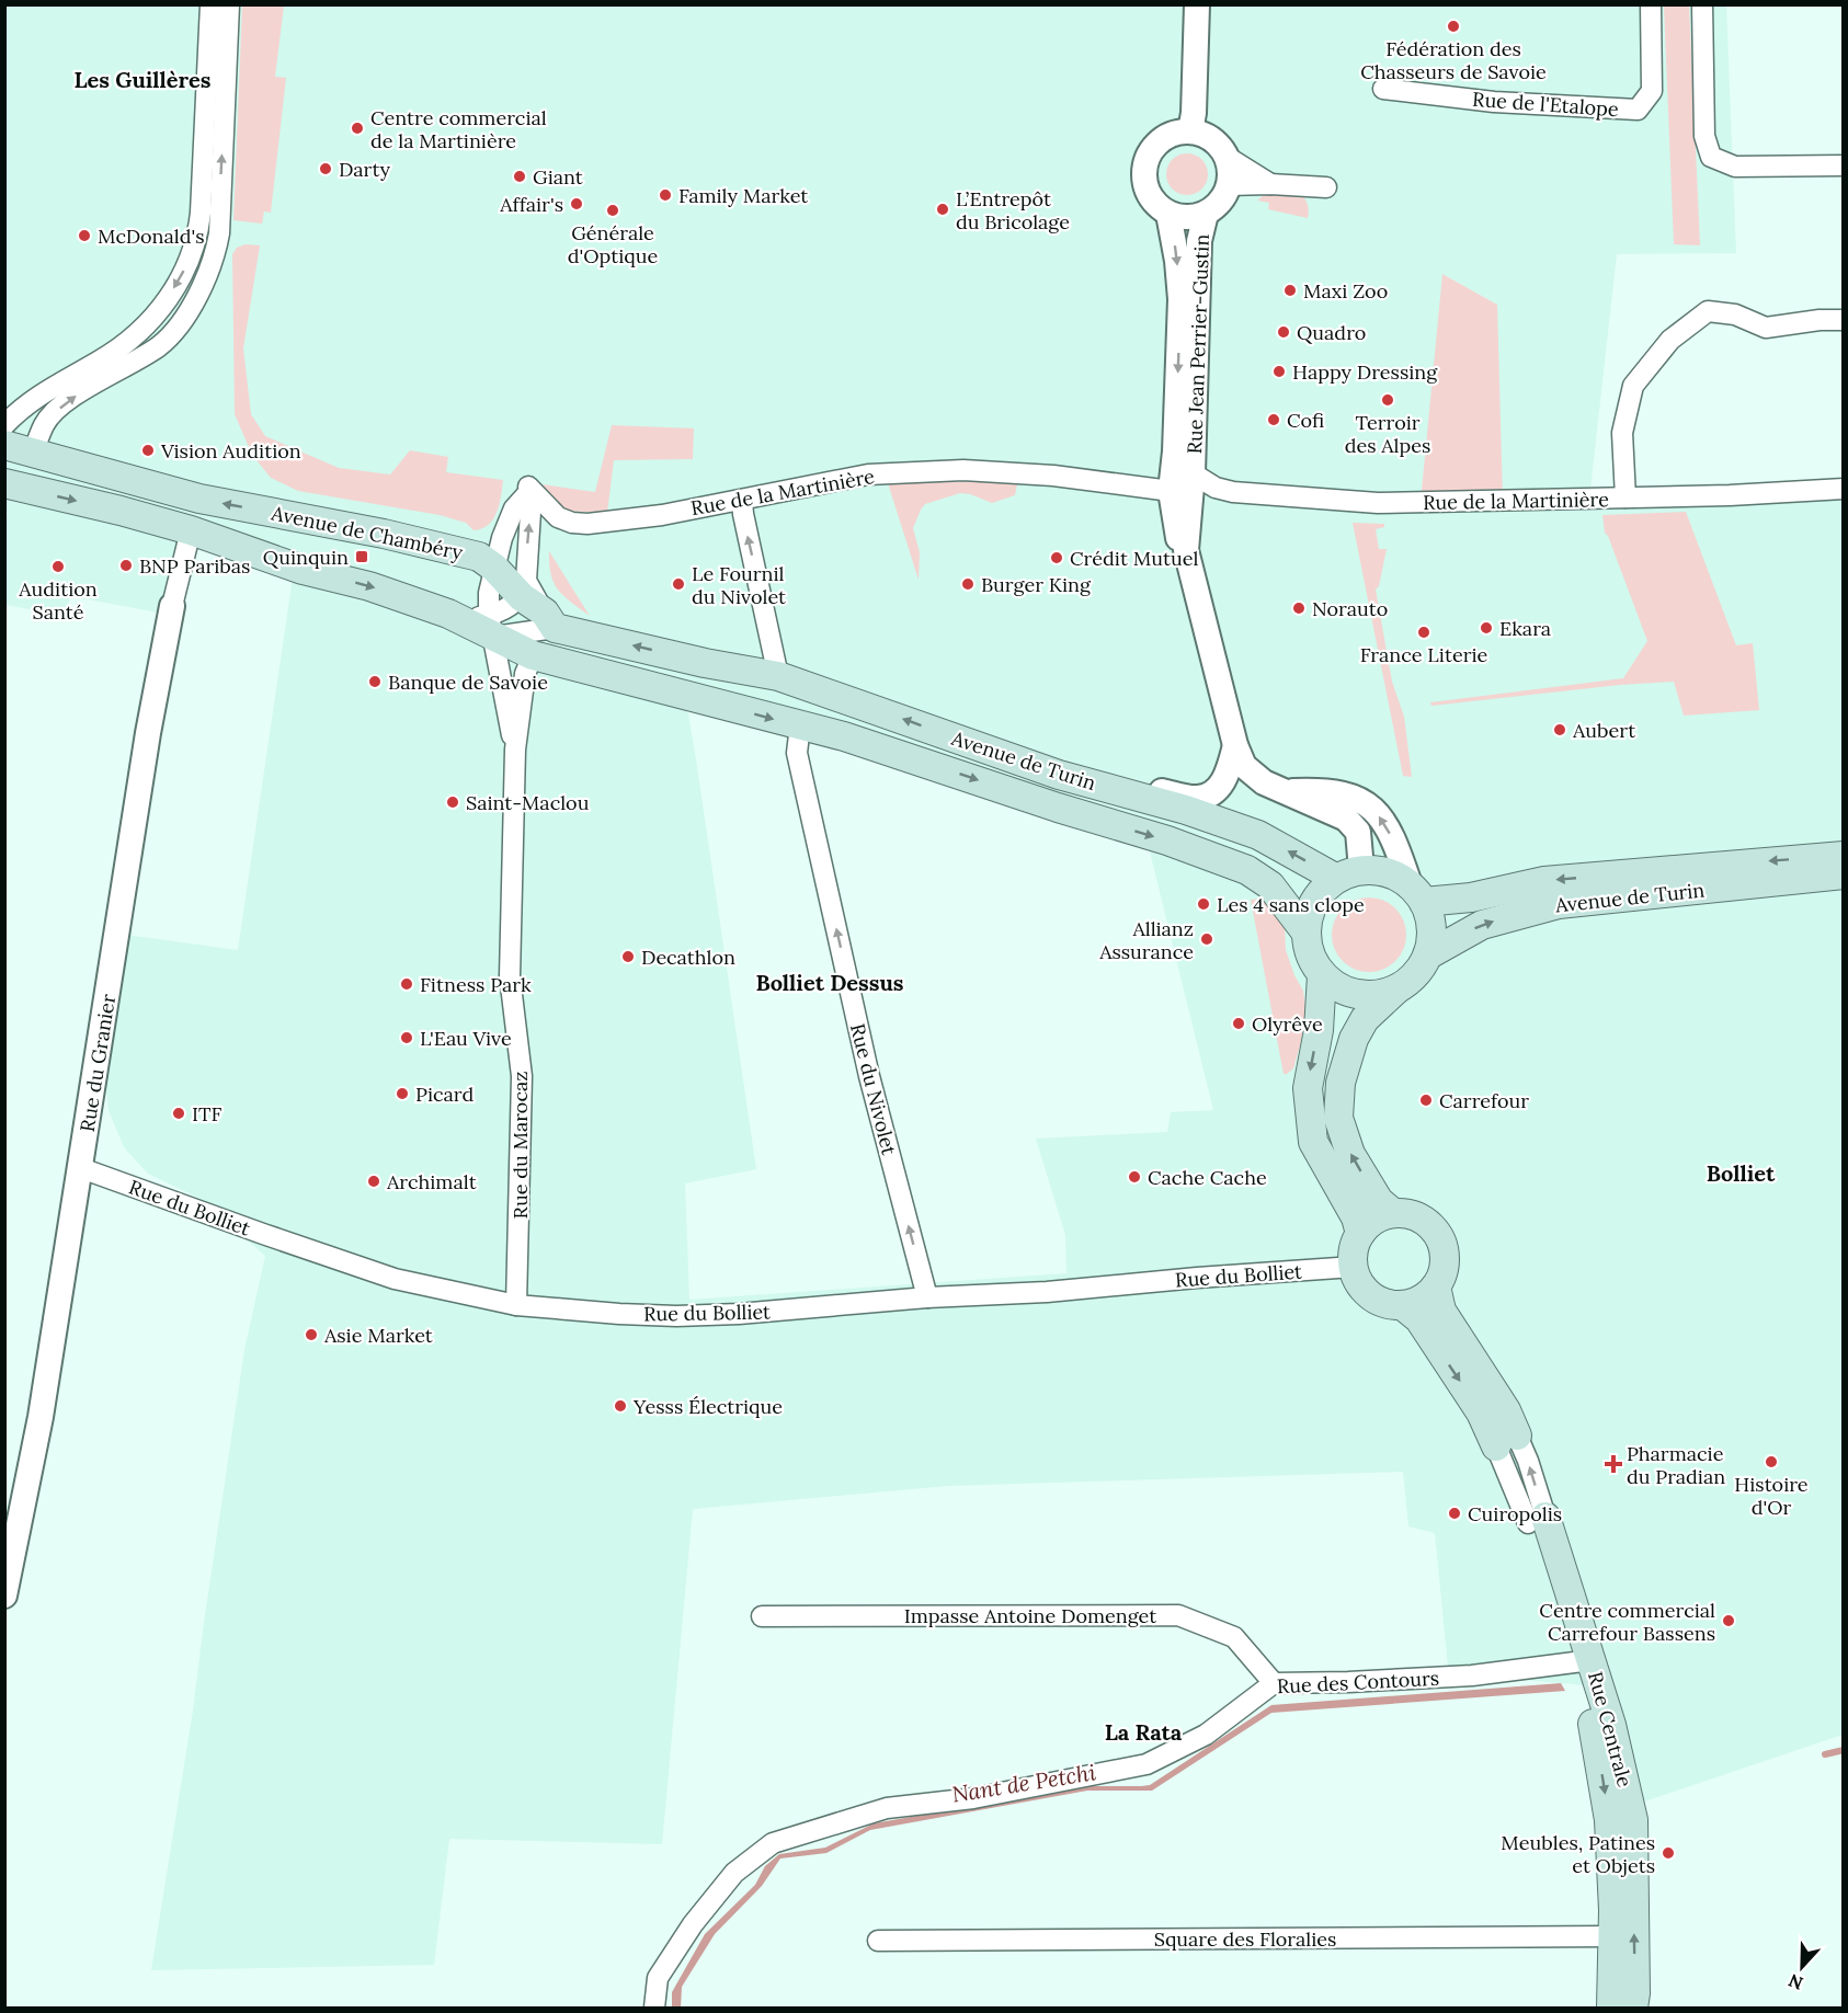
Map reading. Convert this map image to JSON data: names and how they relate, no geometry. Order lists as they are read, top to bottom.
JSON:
{
  "streets": {
    "main road": ["Avenue de Chambéry", "Avenue de Turin", "Rue Centrale"],
    "street": [
      "Rue de l'Etalope",
      "Rue Jean Perrier-Gustin",
      "Rue de la Martinière",
      "Rue du Granier",
      "Rue du Nivolet",
      "Rue du Marocaz",
      "Rue du Bolliet",
      "Impasse Antoine Domenget",
      "Rue des Contours",
      "Square des Floralies"
    ]
  },
  "crossings": [
    ["Rue Jean Perrier-Gustin", "Rue de la Martinière"],
    ["Rue Jean Perrier-Gustin", "Avenue de Turin"],
    ["Avenue de Chambéry", "Avenue de Turin"],
    ["Avenue de Chambéry", "Rue du Marocaz"],
    ["Avenue de Turin", "Rue du Nivolet"],
    ["Avenue de Turin", "Rue du Marocaz"],
    ["Rue du Granier", "Rue du Bolliet"],
    ["Rue du Nivolet", "Rue du Bolliet"],
    ["Rue du Marocaz", "Rue du Bolliet"],
    ["Rue du Bolliet", "Rue Centrale"],
    ["Impasse Antoine Domenget", "Rue des Contours"],
    ["Rue des Contours", "Rue Centrale"],
    ["Rue Centrale", "Square des Floralies"]
  ],
  "one_way": ["Rue du Nivolet"],
  "districts": [
    "Les Guillères",
    "Bolliet Dessus",
    "Bolliet",
    "La Rata"
  ],
  "water": ["Nant de Petchi"],
  "places": {
    "other": [
      "Fédération des Chasseurs de Savoie",
      "Centre commercial de la Martinière",
      "Darty",
      "Giant",
      "Family Market",
      "Affair's",
      "L’Entrepôt du Bricolage",
      "Générale d'Optique",
      "McDonald's",
      "Maxi Zoo",
      "Quadro",
      "Happy Dressing",
      "Terroir des Alpes",
      "Cofi",
      "Vision Audition",
      "Crédit Mutuel",
      "BNP Paribas",
      "Audition Santé",
      "Le Fournil du Nivolet",
      "Burger King",
      "Norauto",
      "Ekara",
      "France Literie",
      "Banque de Savoie",
      "Aubert",
      "Saint-Maclou",
      "Les 4 sans clope",
      "Allianz Assurance",
      "Decathlon",
      "Fitness Park",
      "Olyrêve",
      "L'Eau Vive",
      "Picard",
      "Carrefour",
      "ITF",
      "Cache Cache",
      "Archimalt",
      "Asie Market",
      "Yesss Électrique",
      "Histoire d'Or",
      "Cuiropolis",
      "Centre commercial Carrefour Bassens",
      "Meubles, Patines et Objets"
    ],
    "transit": ["Quinquin"],
    "health": ["Pharmacie du Pradian"]
  },
  "north": "bottom"
}
